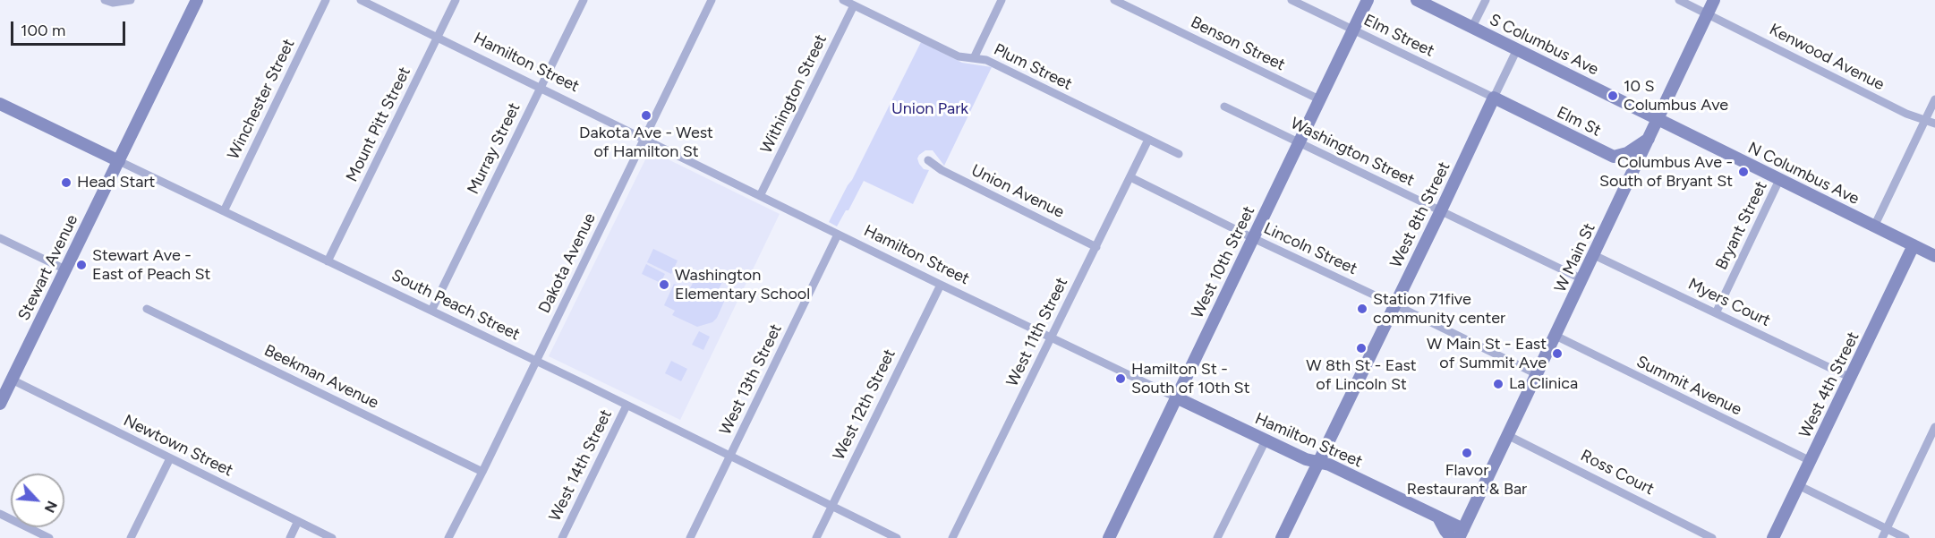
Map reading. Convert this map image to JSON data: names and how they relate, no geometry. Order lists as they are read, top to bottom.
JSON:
{
  "streets": {
    "main road": [
      "S Columbus Ave",
      "Hamilton Street",
      "Elm St",
      "N Columbus Ave",
      "West 8th Street",
      "W Main St",
      "West 10th Street",
      "Stewart Avenue",
      "South Peach Street",
      "West 4th Street"
    ],
    "street": [
      "Elm Street",
      "Benson Street",
      "Kenwood Avenue",
      "Plum Street",
      "Withington Street",
      "Winchester Street",
      "Mount Pitt Street",
      "Murray Street",
      "Washington Street",
      "Union Avenue",
      "Bryant Street",
      "Lincoln Street",
      "Dakota Avenue",
      "Myers Court",
      "West 11th Street",
      "Beekman Avenue",
      "West 13th Street",
      "Summit Avenue",
      "West 12th Street",
      "Newtown Street",
      "West 14th Street",
      "Ross Court"
    ]
  },
  "crossings": [
    ["Elm Street", "Elm St"],
    ["Elm Street", "West 8th Street"],
    ["Elm Street", "West 10th Street"],
    ["Benson Street", "West 10th Street"],
    ["S Columbus Ave", "N Columbus Ave"],
    ["S Columbus Ave", "West 8th Street"],
    ["S Columbus Ave", "W Main St"],
    ["Kenwood Avenue", "W Main St"],
    ["Hamilton Street", "Withington Street"],
    ["Hamilton Street", "Mount Pitt Street"],
    ["Hamilton Street", "Murray Street"],
    ["Hamilton Street", "West 8th Street"],
    ["Hamilton Street", "W Main St"],
    ["Hamilton Street", "West 10th Street"],
    ["Hamilton Street", "Dakota Avenue"],
    ["Hamilton Street", "West 11th Street"],
    ["Hamilton Street", "West 13th Street"],
    ["Hamilton Street", "West 12th Street"],
    ["Plum Street", "Withington Street"],
    ["Plum Street", "West 11th Street"],
    ["Winchester Street", "South Peach Street"],
    ["Elm St", "West 8th Street"],
    ["Mount Pitt Street", "South Peach Street"],
    ["Murray Street", "South Peach Street"],
    ["Washington Street", "West 8th Street"],
    ["Washington Street", "W Main St"],
    ["Washington Street", "West 10th Street"],
    ["N Columbus Ave", "Bryant Street"],
    ["N Columbus Ave", "W Main St"],
    ["N Columbus Ave", "West 4th Street"],
    ["Union Avenue", "West 11th Street"],
    ["West 8th Street", "Lincoln Street"],
    ["Bryant Street", "Myers Court"],
    ["Lincoln Street", "W Main St"],
    ["Lincoln Street", "West 10th Street"],
    ["Lincoln Street", "West 11th Street"],
    ["W Main St", "Myers Court"],
    ["W Main St", "Summit Avenue"],
    ["W Main St", "Ross Court"],
    ["Dakota Avenue", "South Peach Street"],
    ["Dakota Avenue", "Beekman Avenue"],
    ["Stewart Avenue", "South Peach Street"],
    ["Stewart Avenue", "Newtown Street"],
    ["Myers Court", "West 4th Street"],
    ["South Peach Street", "West 13th Street"],
    ["South Peach Street", "West 12th Street"],
    ["South Peach Street", "West 14th Street"],
    ["West 4th Street", "Summit Avenue"]
  ],
  "parks": ["Union Park"],
  "places": [
    "10 S Columbus Ave",
    "Dakota Ave - West of Hamilton St",
    "Columbus Ave - South of Bryant St",
    "Head Start",
    "Stewart Ave - East of Peach St",
    "Washington Elementary School",
    "Station 71five community center",
    "W 8th St - East of Lincoln St",
    "W Main St - East of Summit Ave",
    "Hamilton St - South of 10th St",
    "La Clinica",
    "Flavor Restaurant & Bar"
  ],
  "scale_bar": "100 m",
  "north": "bottom right"
}
